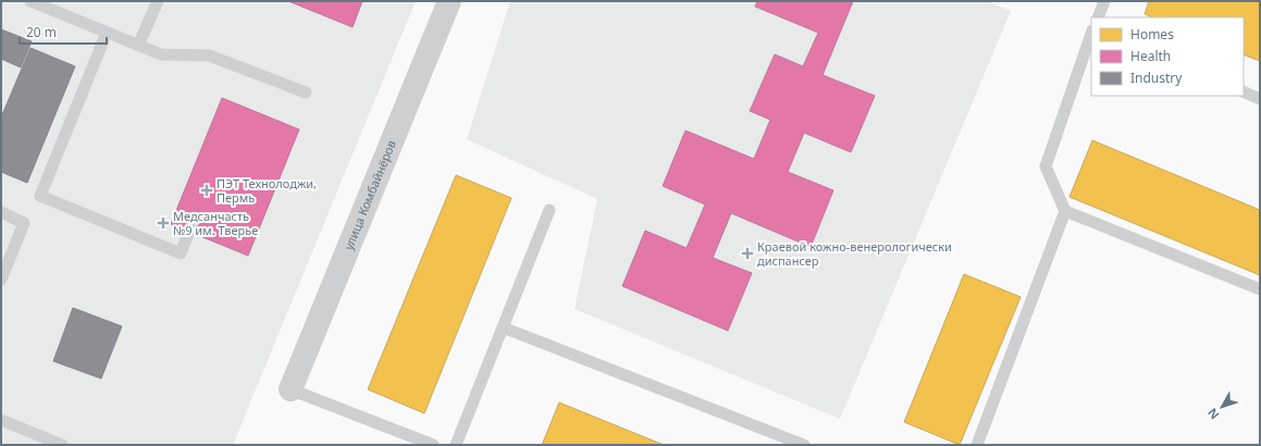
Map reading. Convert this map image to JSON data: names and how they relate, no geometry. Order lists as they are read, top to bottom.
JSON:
{
  "streets": {
    "street": ["улица Комбайнёров"]
  },
  "places": {
    "health": ["ПЭТ Технолоджи, Пермь", "Медсанчасть №9 им. Тверье", "Краевой кожно-венерологически диспансер"]
  },
  "legend": ["Homes", "Health", "Industry"],
  "scale_bar": "20 m",
  "north": "bottom left"
}
